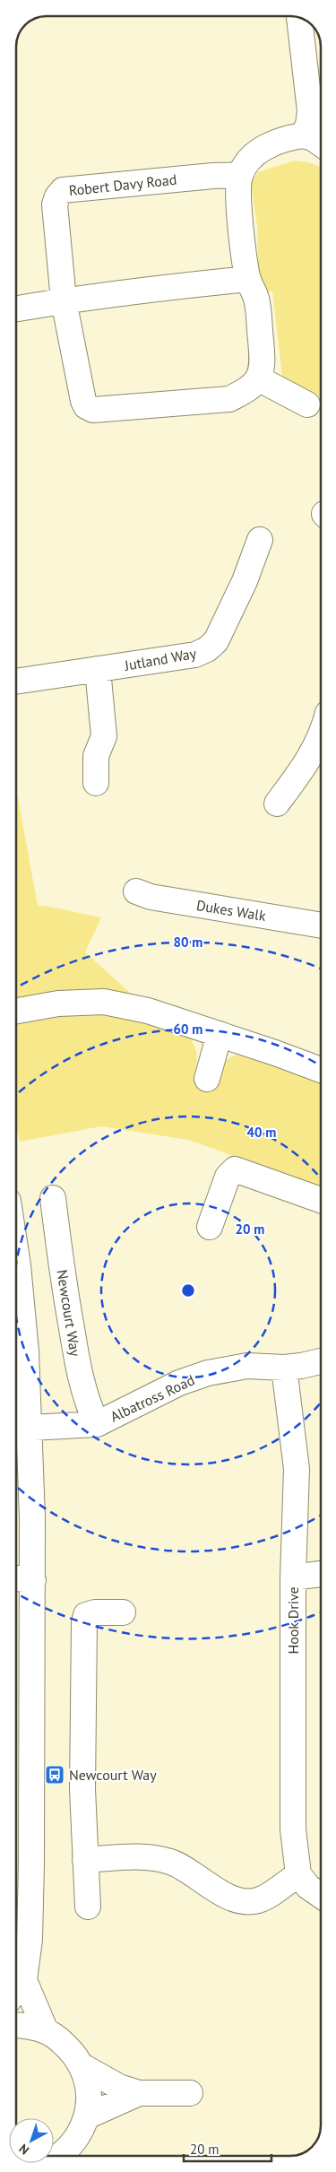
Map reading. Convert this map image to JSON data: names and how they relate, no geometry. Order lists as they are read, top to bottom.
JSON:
{
  "streets": {
    "street": [
      "Robert Davy Road",
      "Jutland Way",
      "Dukes Walk",
      "Newcourt Way",
      "Albatross Road",
      "Hook Drive"
    ]
  },
  "crossings": [
    ["Newcourt Way", "Albatross Road"],
    ["Albatross Road", "Hook Drive"]
  ],
  "places": {
    "bus stop": ["Newcourt Way"]
  },
  "scale_bar": "20 m",
  "north": "bottom left",
  "rings": [
    "80 m",
    "60 m",
    "40 m",
    "20 m"
  ]
}
